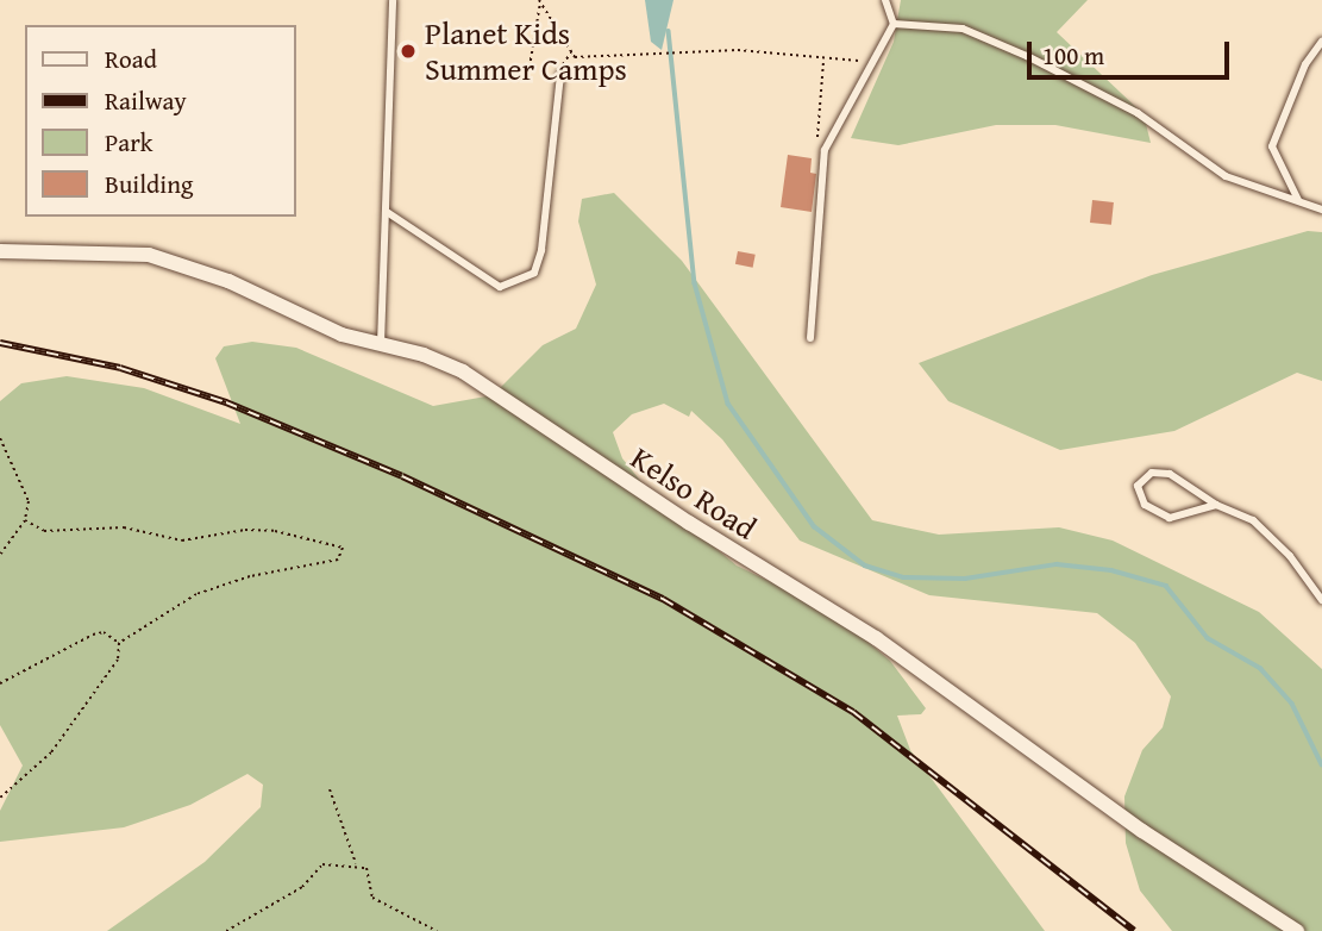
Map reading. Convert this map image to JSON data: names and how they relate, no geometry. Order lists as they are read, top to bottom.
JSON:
{
  "streets": {
    "street": ["Kelso Road"]
  },
  "places": ["Planet Kids Summer Camps"],
  "legend": [
    "Road",
    "Railway",
    "Park",
    "Building"
  ],
  "scale_bar": "100 m"
}
